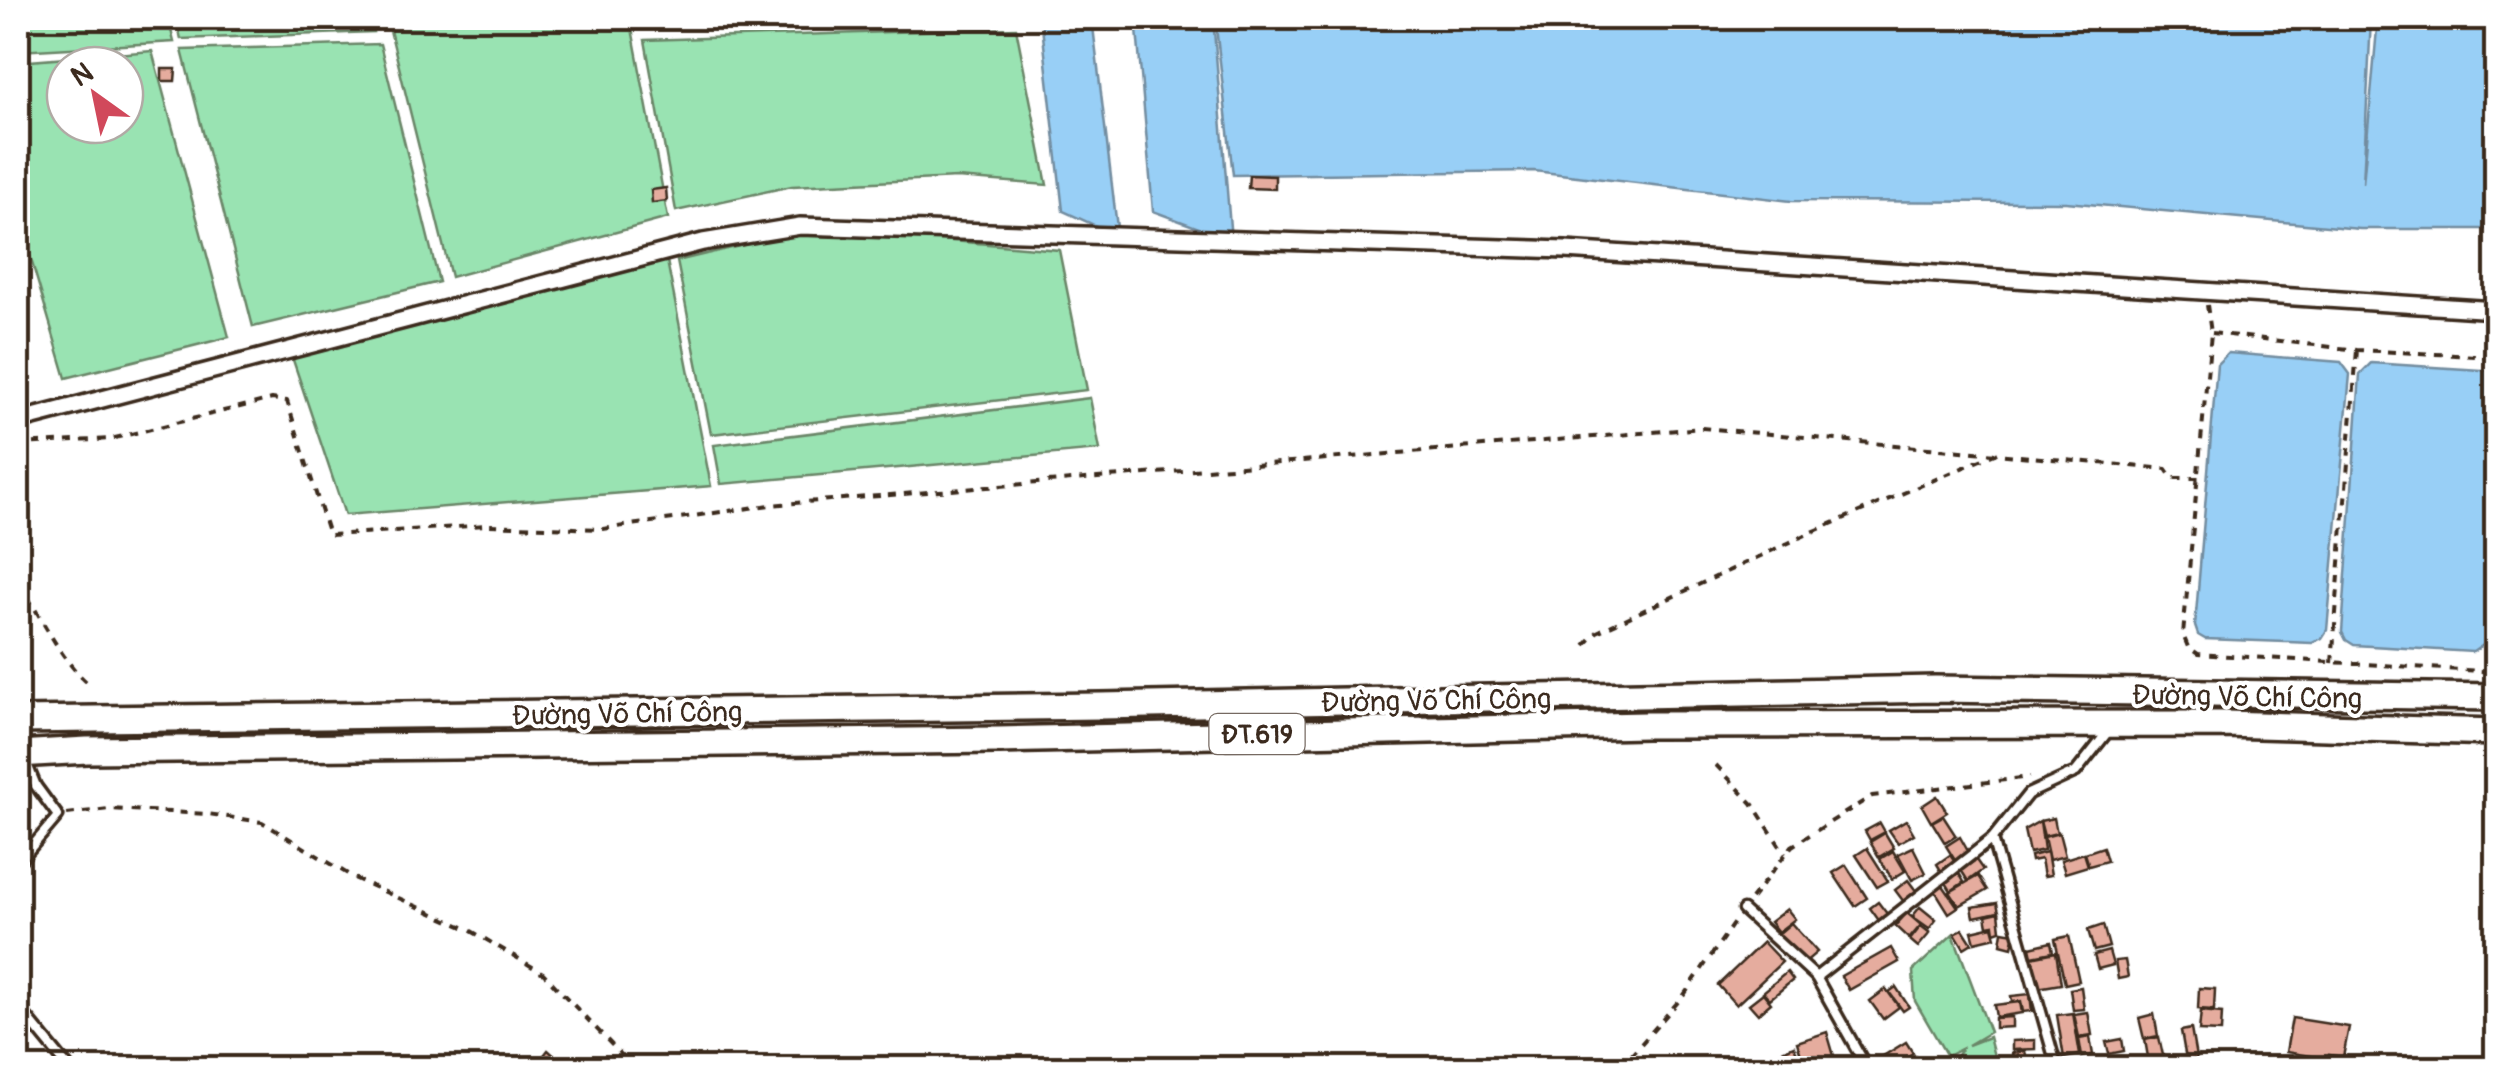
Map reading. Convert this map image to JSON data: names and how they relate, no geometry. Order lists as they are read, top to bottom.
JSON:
{
  "streets": {
    "main road": ["Đường Võ Chí Công", "ĐT.619"]
  },
  "north": "top left"
}
